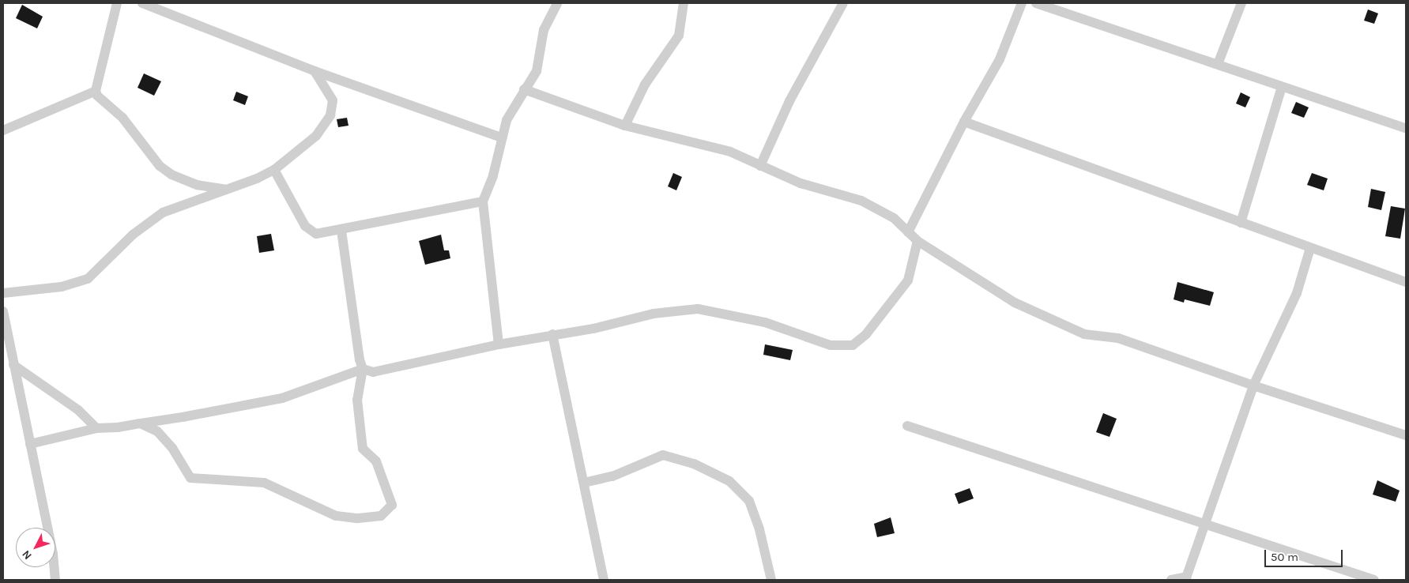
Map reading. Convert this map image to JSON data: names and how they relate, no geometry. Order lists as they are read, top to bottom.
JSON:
{
  "scale_bar": "50 m",
  "north": "bottom left"
}
